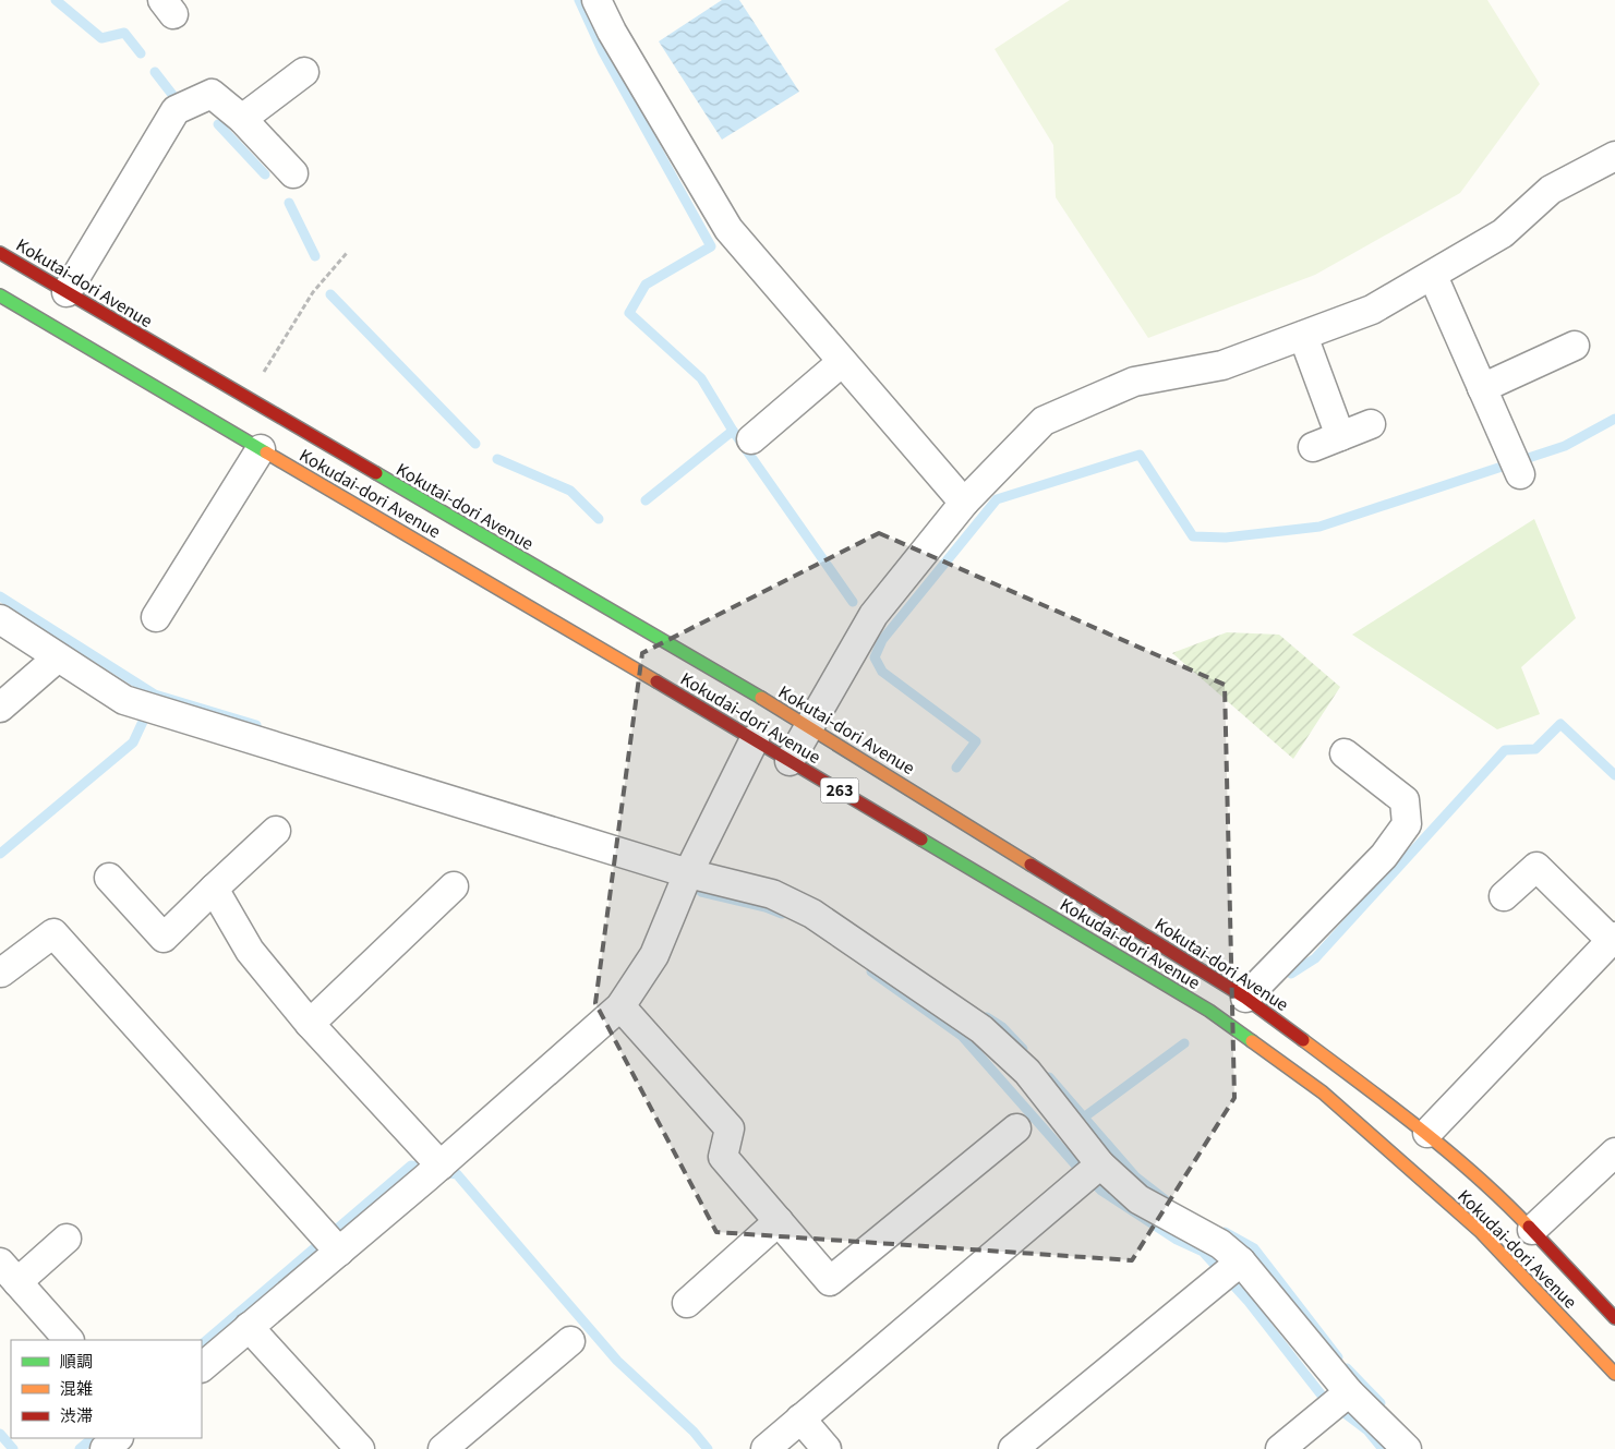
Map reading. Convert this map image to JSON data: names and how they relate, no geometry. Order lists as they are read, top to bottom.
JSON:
{
  "streets": {
    "highway": ["Kokutai-dori Avenue", "Kokudai-dori Avenue", "263"]
  },
  "legend": ["順調", "混雑", "渋滞"]
}
